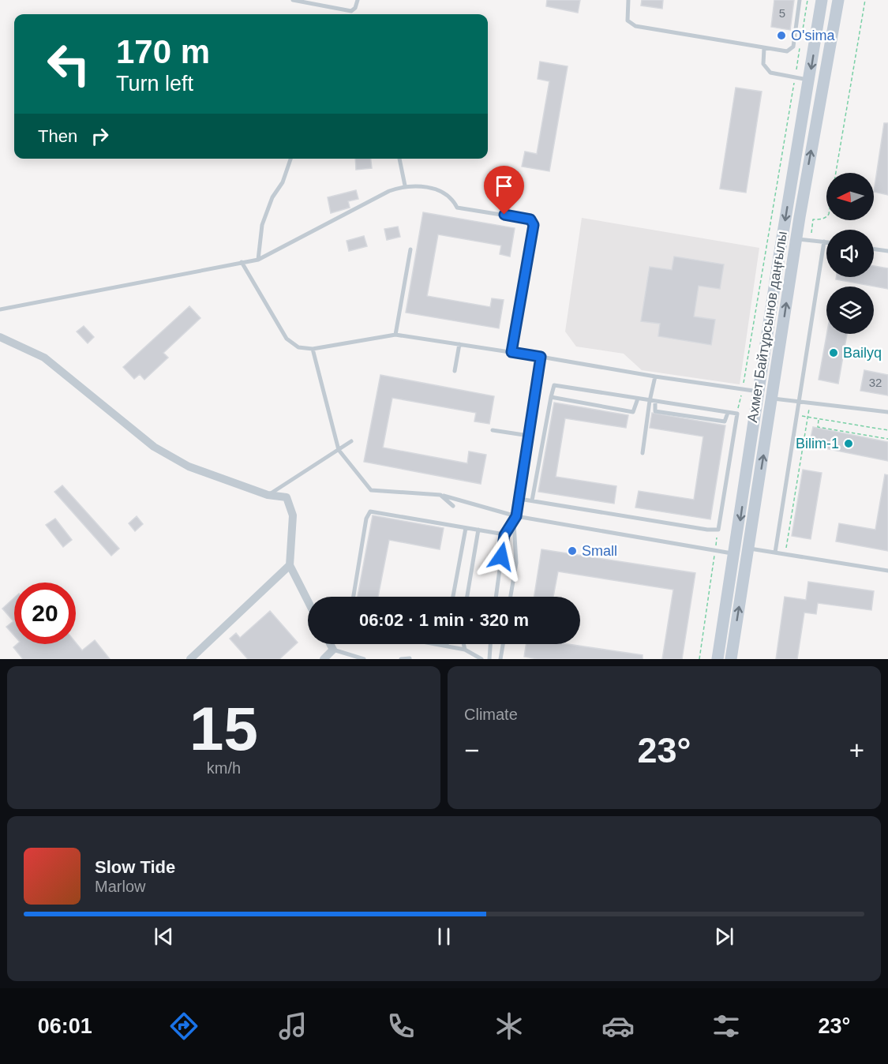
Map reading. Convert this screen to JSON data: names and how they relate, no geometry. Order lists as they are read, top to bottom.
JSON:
{
  "streets": {
    "street": ["Ахмет Байтұрсынов даңғылы"]
  },
  "places": [
    "O'sima",
    "Bailyq",
    "Bilim-1",
    "Small"
  ],
  "house_numbers": ["5", "32"],
  "north": "left",
  "page": {
    "turn": ["170 m", "Turn left"],
    "then": "Then",
    "limit": "20",
    "trip": "06:02 · 1 min · 320 m",
    "tile": [
      ["15", "km/h"],
      "Climate"
    ],
    "heat": ["−", "23°", "+"],
    "song": ["Slow Tide", "Marlow"],
    "tabs": ["06:01", "23°"]
  }
}
